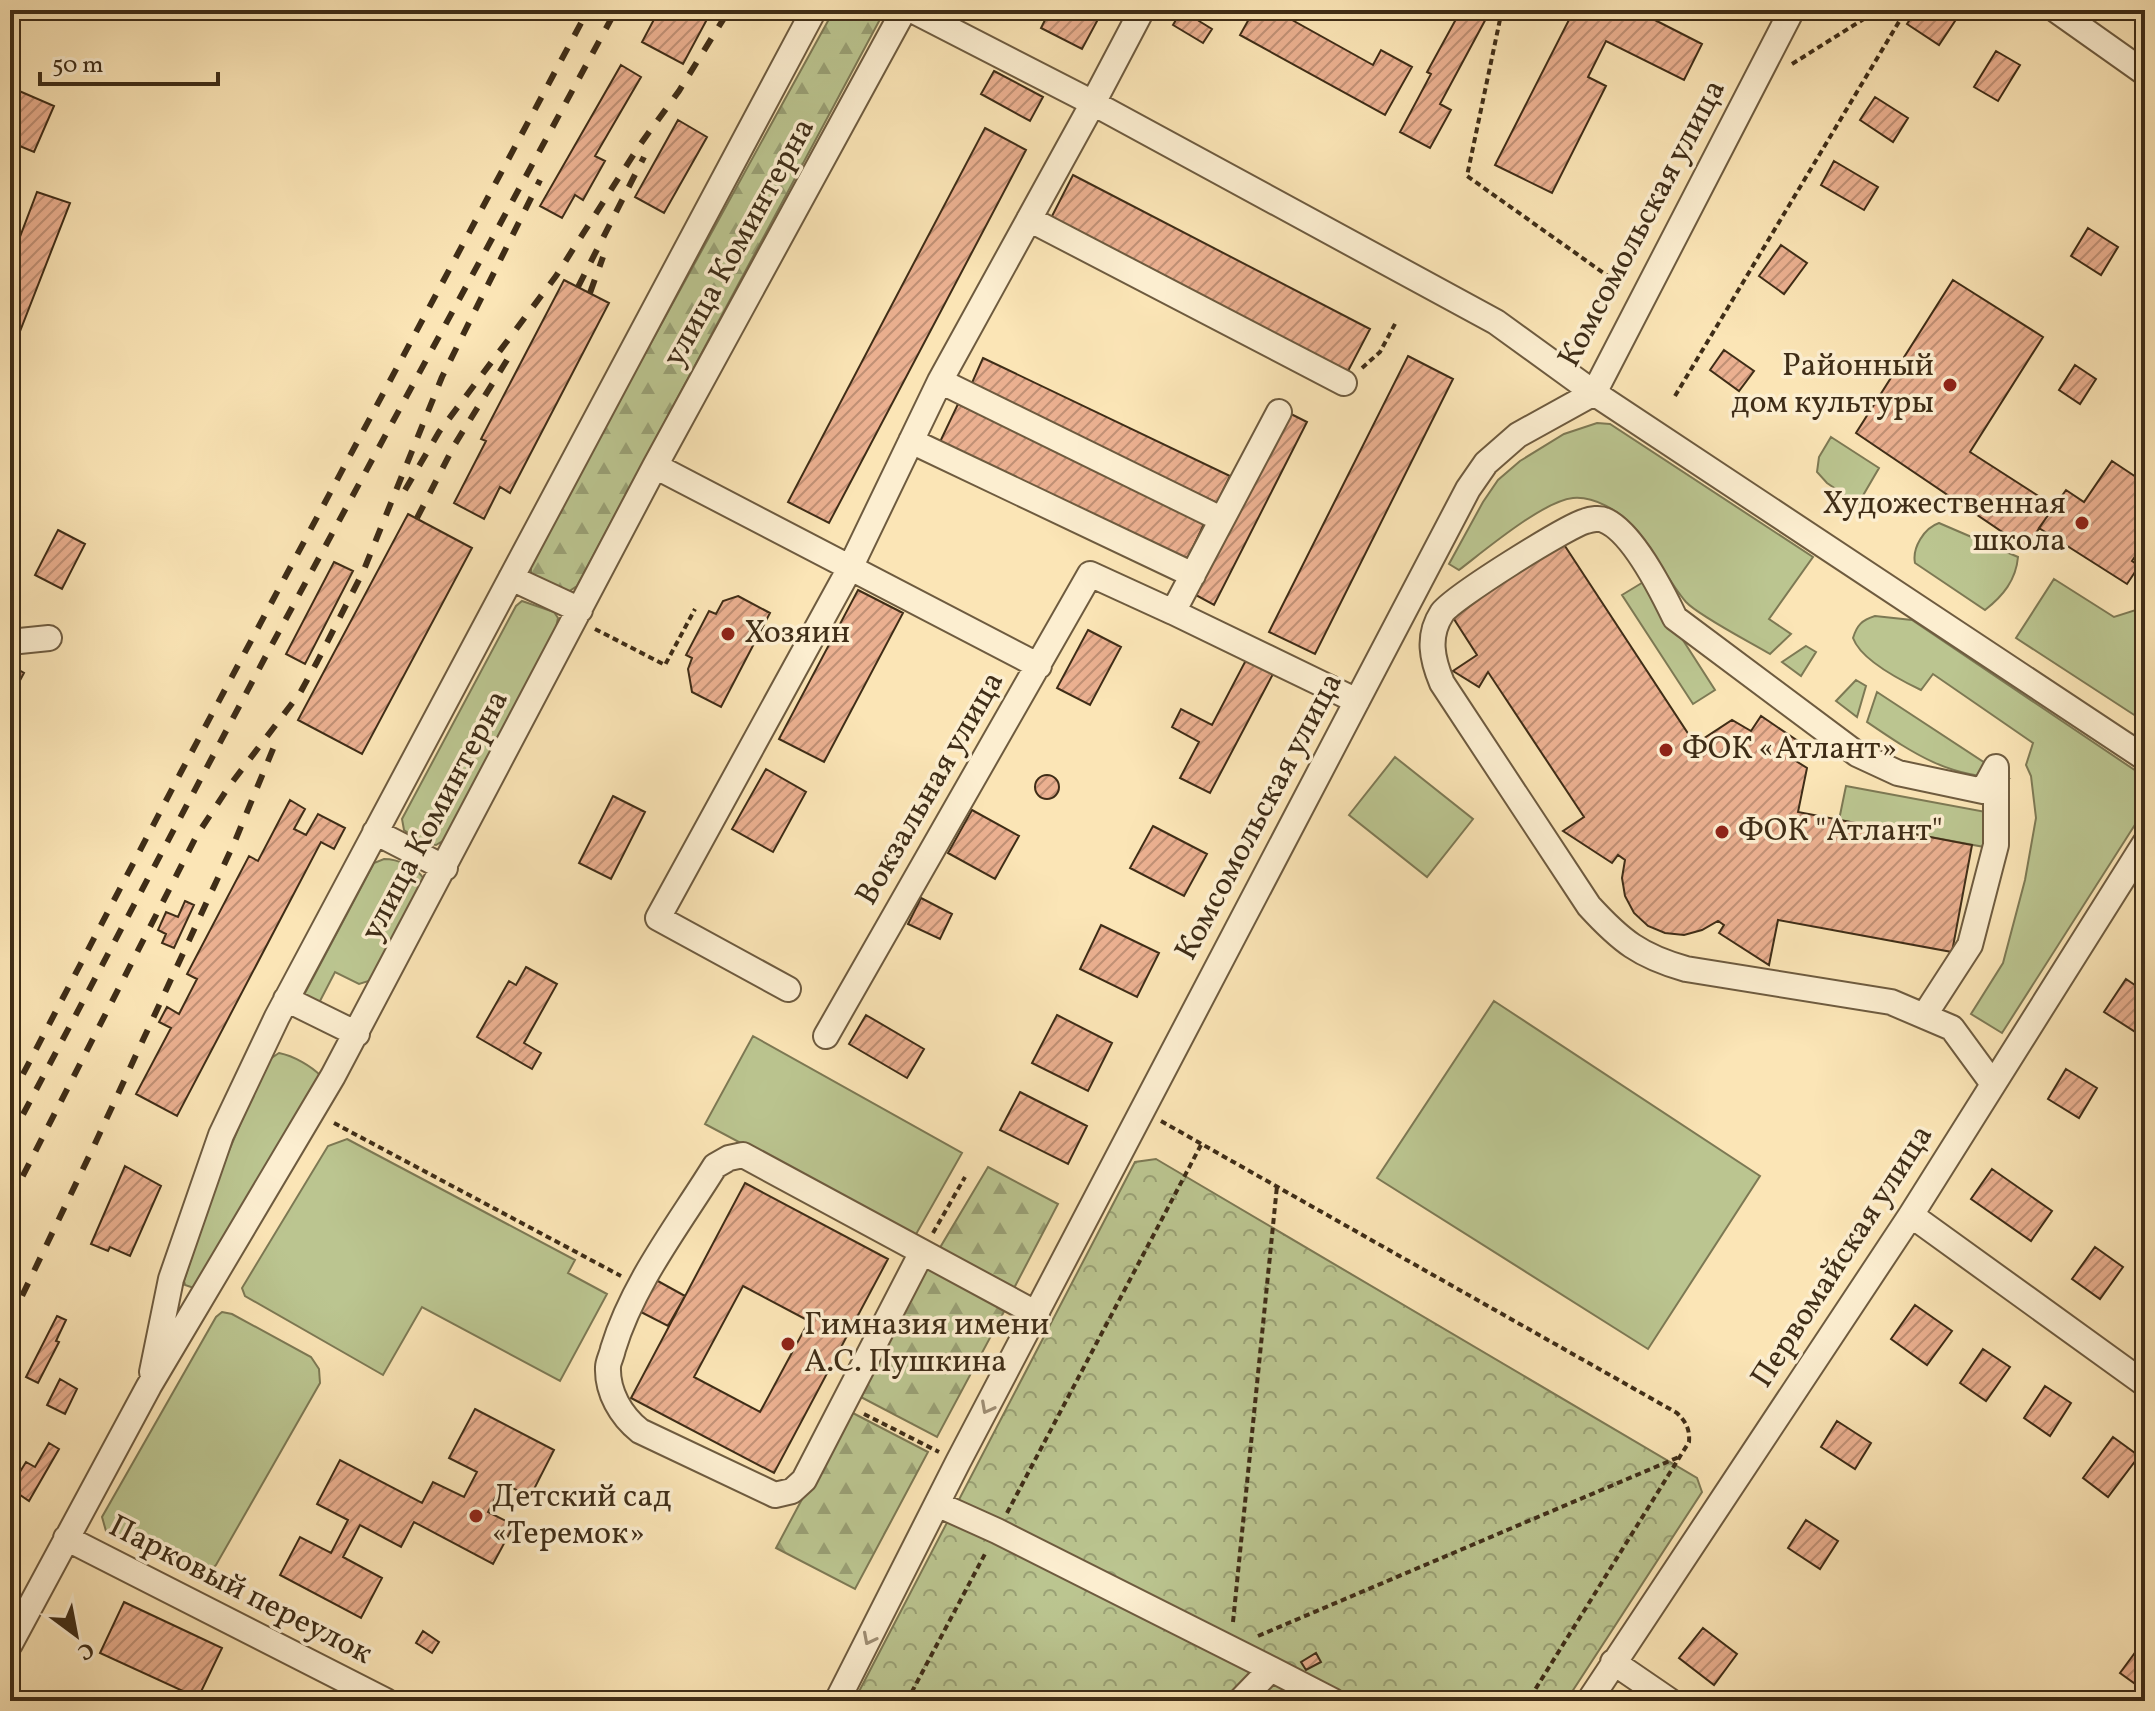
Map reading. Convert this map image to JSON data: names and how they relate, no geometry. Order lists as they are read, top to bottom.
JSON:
{
  "streets": {
    "street": [
      "Комсомольская улица",
      "улица Коминтерна",
      "Вокзальная улица",
      "Первомайская улица",
      "Парковый переулок"
    ]
  },
  "crossings": [
    ["улица Коминтерна", "Парковый переулок"]
  ],
  "places": [
    "Районный дом культуры",
    "Художественная школа",
    "Хозяин",
    "ФОК «Атлант»",
    "ФОК \"Атлант\"",
    "Гимназия имени А.С. Пушкина",
    "Детский сад «Теремок»"
  ],
  "scale_bar": "50 m",
  "north": "bottom right"
}
